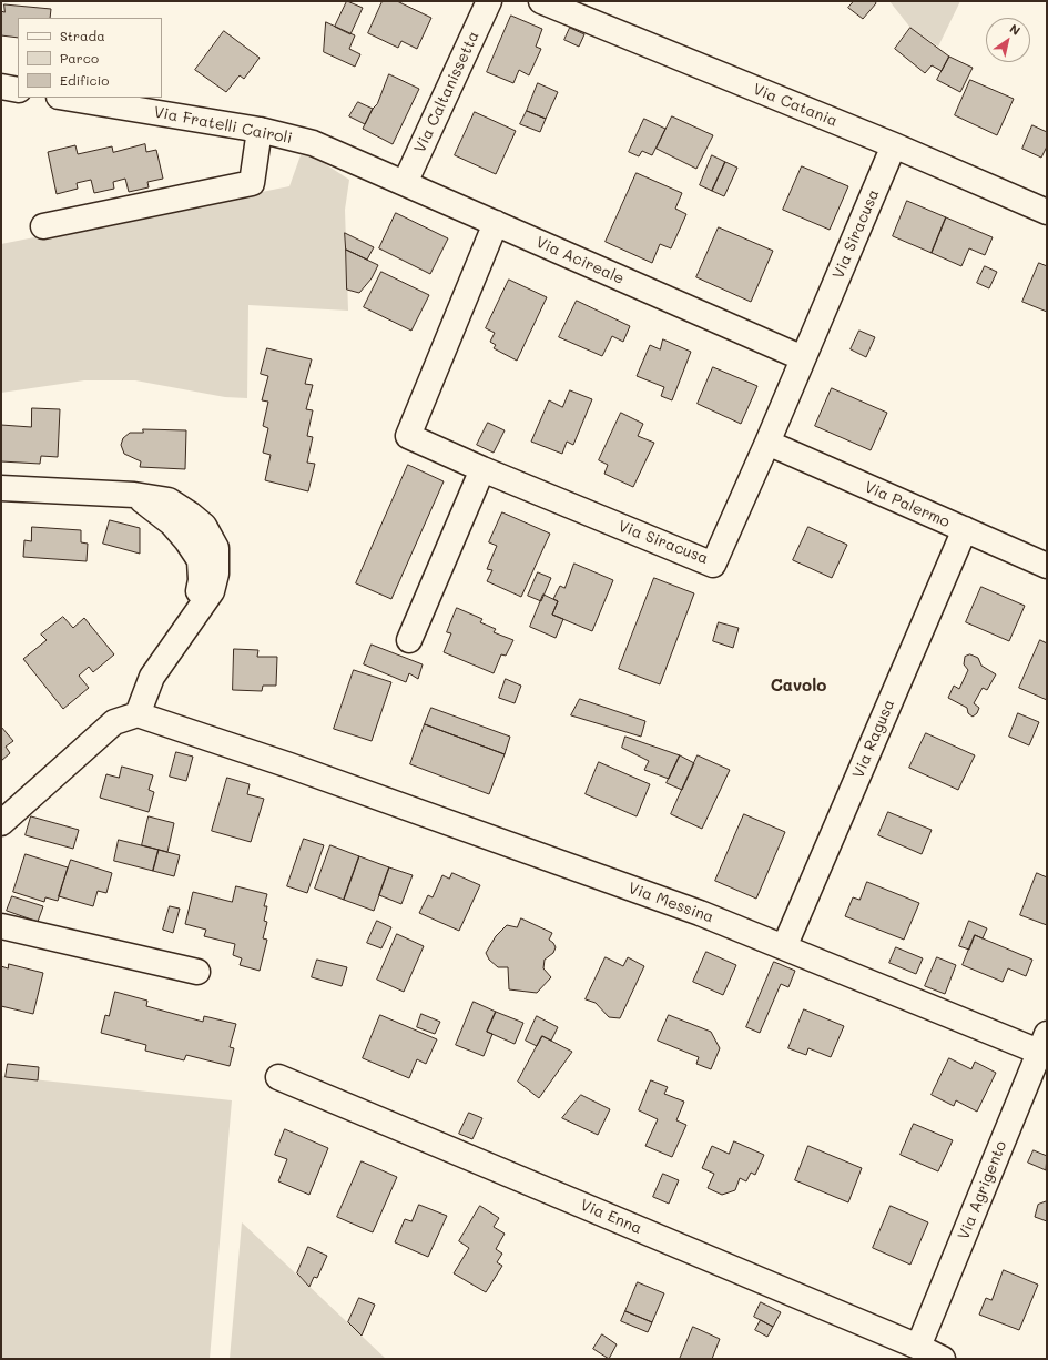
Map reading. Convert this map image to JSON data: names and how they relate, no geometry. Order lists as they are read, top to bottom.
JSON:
{
  "streets": {
    "street": [
      "Via Caltanissetta",
      "Via Catania",
      "Via Fratelli Cairoli",
      "Via Siracusa",
      "Via Acireale",
      "Via Palermo",
      "Via Ragusa",
      "Via Messina",
      "Via Agrigento",
      "Via Enna"
    ]
  },
  "crossings": [
    ["Via Caltanissetta", "Via Acireale"],
    ["Via Catania", "Via Siracusa"],
    ["Via Fratelli Cairoli", "Via Acireale"],
    ["Via Siracusa", "Via Acireale"],
    ["Via Siracusa", "Via Palermo"],
    ["Via Palermo", "Via Ragusa"],
    ["Via Ragusa", "Via Messina"],
    ["Via Messina", "Via Agrigento"],
    ["Via Agrigento", "Via Enna"]
  ],
  "districts": ["Cavolo"],
  "legend": ["Strada", "Parco", "Edificio"],
  "north": "top right"
}
